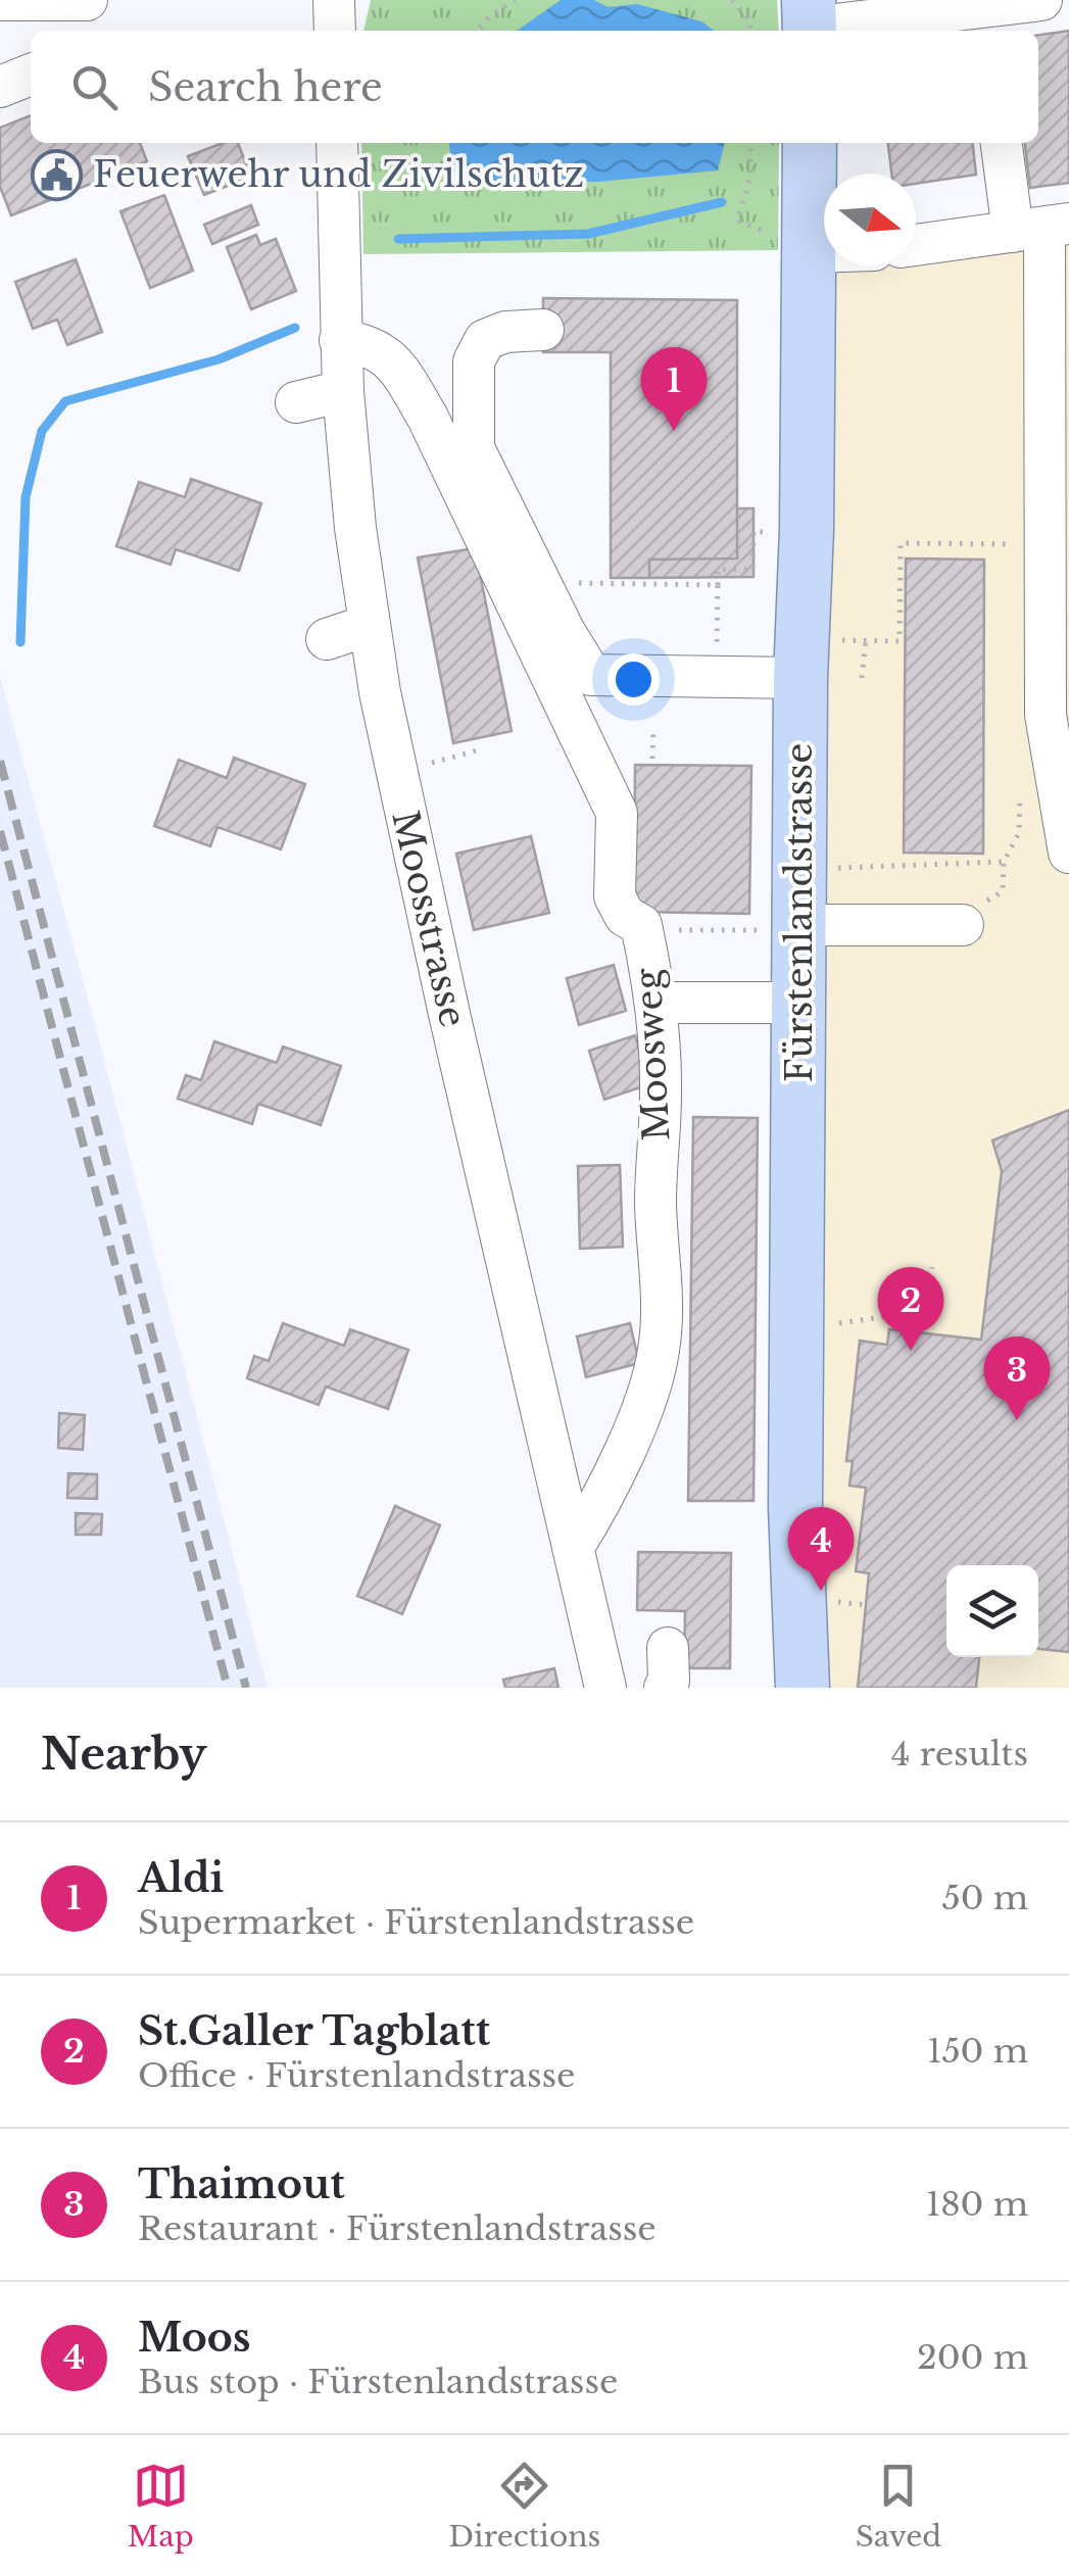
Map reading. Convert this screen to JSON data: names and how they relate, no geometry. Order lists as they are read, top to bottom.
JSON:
{
  "streets": {
    "main road": ["Fürstenlandstrasse"],
    "street": ["Moosstrasse", "Moosweg"]
  },
  "crossings": [
    ["Moosstrasse", "Moosweg"]
  ],
  "places": {
    "public building": ["Feuerwehr und Zivilschutz"]
  },
  "north": "right",
  "page": {
    "search": "Search here",
    "pins": [
      "1",
      "2",
      "3",
      "4"
    ],
    "heading": ["Nearby", "4 results"],
    "list": [
      {
        "mark": "1",
        "name": "Aldi",
        "note": "Supermarket · Fürstenlandstrasse",
        "value": "50 m"
      },
      {
        "mark": "2",
        "name": "St.Galler Tagblatt",
        "note": "Office · Fürstenlandstrasse",
        "value": "150 m"
      },
      {
        "mark": "3",
        "name": "Thaimout",
        "note": "Restaurant · Fürstenlandstrasse",
        "value": "180 m"
      },
      {
        "mark": "4",
        "name": "Moos",
        "note": "Bus stop · Fürstenlandstrasse",
        "value": "200 m"
      }
    ],
    "nav": ["Map", "Directions", "Saved"]
  }
}
